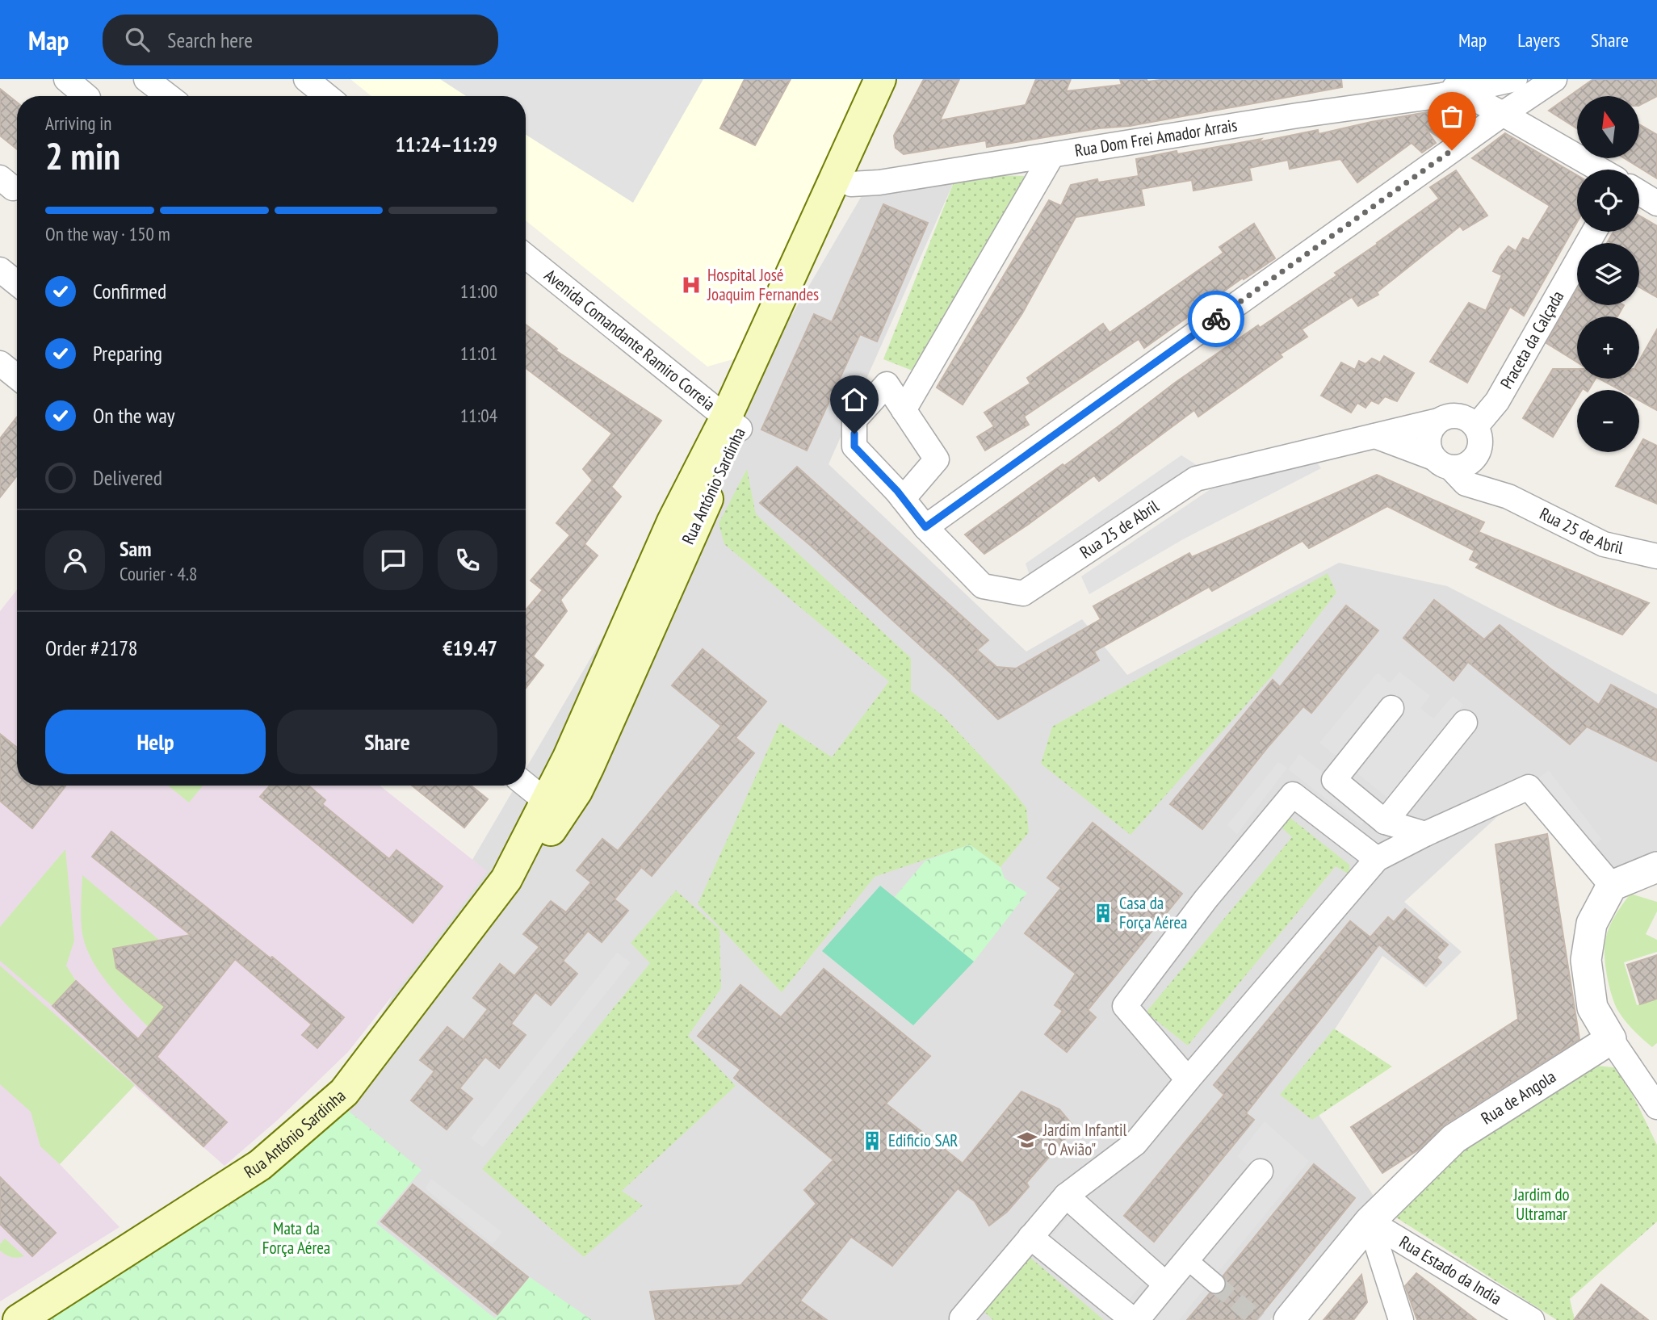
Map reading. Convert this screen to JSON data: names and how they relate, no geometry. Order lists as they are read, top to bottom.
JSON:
{
  "streets": {
    "main road": ["Rua António Sardinha"],
    "street": [
      "Rua Dom Frei Amador Arrais",
      "Avenida Comandante Ramiro Correia",
      "Praceta da Calçada",
      "Rua 25 de Abril",
      "Rua de Angola",
      "Rua Estado da India"
    ]
  },
  "crossings": [
    ["Rua Dom Frei Amador Arrais", "Rua António Sardinha"],
    ["Avenida Comandante Ramiro Correia", "Rua António Sardinha"],
    ["Praceta da Calçada", "Rua 25 de Abril"],
    ["Rua de Angola", "Rua Estado da India"]
  ],
  "parks": ["Jardim do Ultramar", "Mata da Força Aérea"],
  "places": {
    "hospital": ["Hospital José Joaquim Fernandes"],
    "building": ["Casa da Força Aérea", "Edificio SAR"],
    "school or university": ["Jardim Infantil \"O Avião\""]
  },
  "north": "top",
  "page": {
    "header": "Map",
    "search": "Search here",
    "nav": ["Map", "Layers", "Share"],
    "map_buttons": ["+", "−"],
    "heading": ["2 min", "Arriving in", "11:24–11:29"],
    "panel": [
      "Sam",
      "Courier · 4.8",
      "Order #2178",
      "€19.47"
    ],
    "bar": "On the way · 150 m",
    "list": [
      ["Confirmed", "11:00"],
      ["Preparing", "11:01"],
      ["On the way", "11:04"],
      "Delivered"
    ],
    "buttons": ["Help", "Share"]
  }
}
